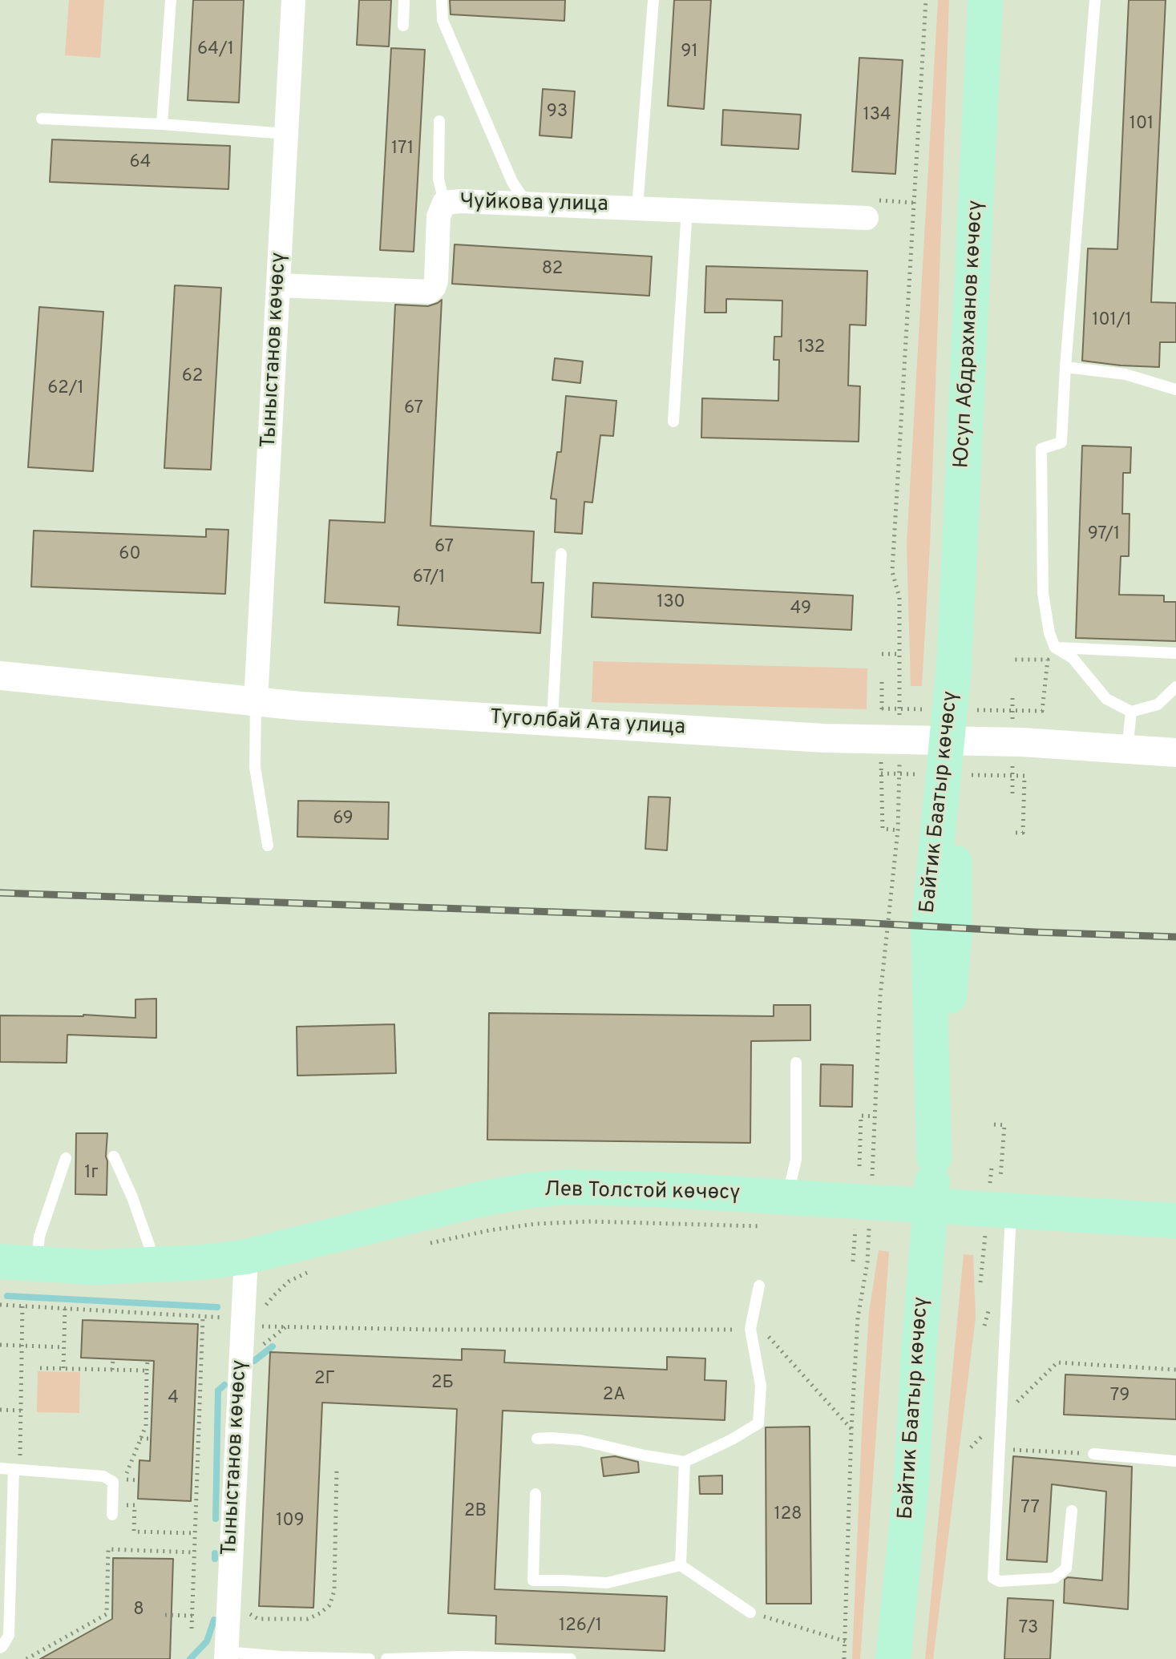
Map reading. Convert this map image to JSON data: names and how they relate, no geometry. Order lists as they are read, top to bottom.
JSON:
{
  "streets": {
    "main road": ["Юсуп Абдрахманов көчөсү", "Байтик Баатыр көчөсү", "Лев Толстой көчөсү"],
    "street": ["Чуйкова улица", "Тыныстанов көчөсү", "Туголбай Ата улица"]
  },
  "crossings": [
    ["Чуйкова улица", "Тыныстанов көчөсү"],
    ["Юсуп Абдрахманов көчөсү", "Байтик Баатыр көчөсү"],
    ["Тыныстанов көчөсү", "Туголбай Ата улица"],
    ["Тыныстанов көчөсү", "Лев Толстой көчөсү"]
  ],
  "house_numbers": [
    "64/1",
    "91",
    "93",
    "134",
    "101",
    "171",
    "64",
    "82",
    "101/1",
    "132",
    "62",
    "62/1",
    "67",
    "97/1",
    "67",
    "60",
    "67/1",
    "130",
    "49",
    "69",
    "1г",
    "2Г",
    "2Б",
    "2А",
    "79",
    "4",
    "77",
    "2В",
    "128",
    "109",
    "8",
    "126/1",
    "73"
  ]
}
